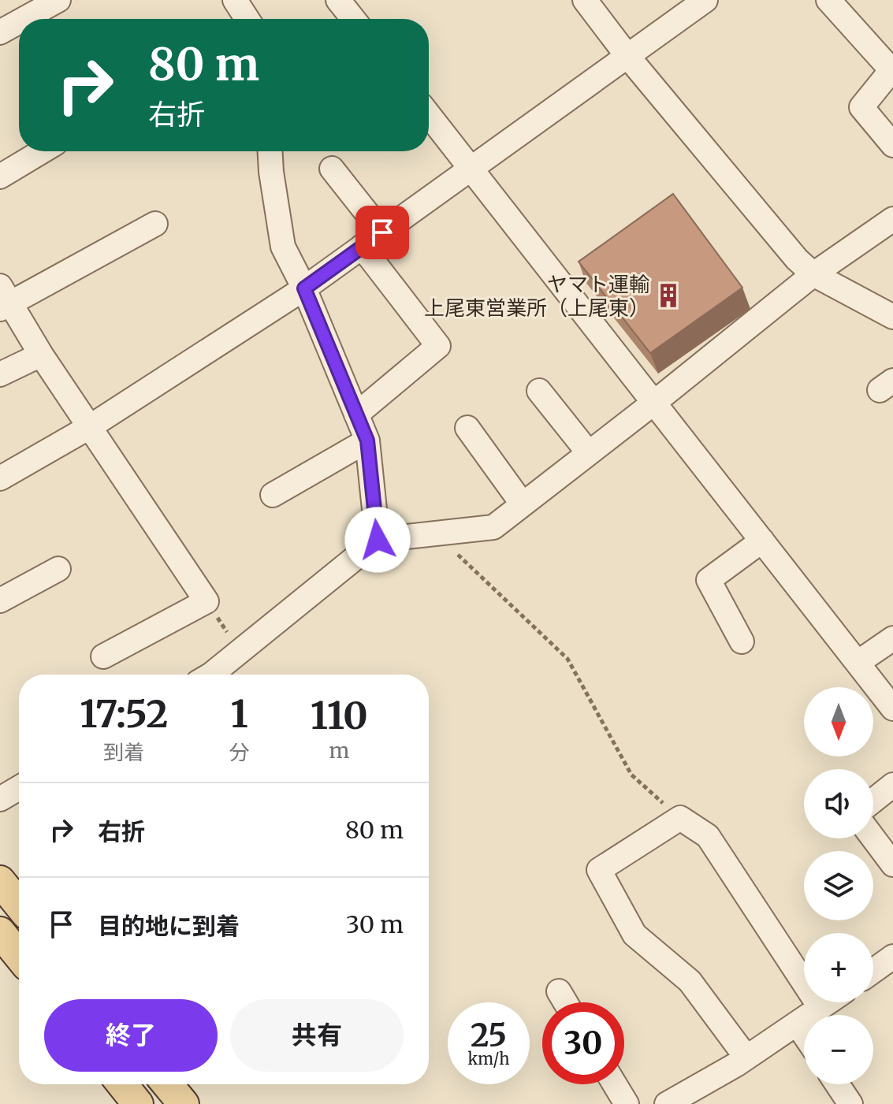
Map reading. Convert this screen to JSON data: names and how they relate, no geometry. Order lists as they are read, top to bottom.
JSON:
{
  "places": {
    "building": ["ヤマト運輸 上尾東営業所（上尾東）"]
  },
  "north": "bottom",
  "page": {
    "turn": ["80 m", "右折"],
    "eta": [
      "17:52",
      "到着",
      "1",
      "分",
      "110",
      "m"
    ],
    "map_buttons": ["+", "−"],
    "list": [
      {
        "name": "右折",
        "value": "80 m"
      },
      {
        "name": "目的地に到着",
        "value": "30 m"
      }
    ],
    "buttons": ["終了", "共有"],
    "speed": "25 km/h",
    "limit": "30"
  }
}
